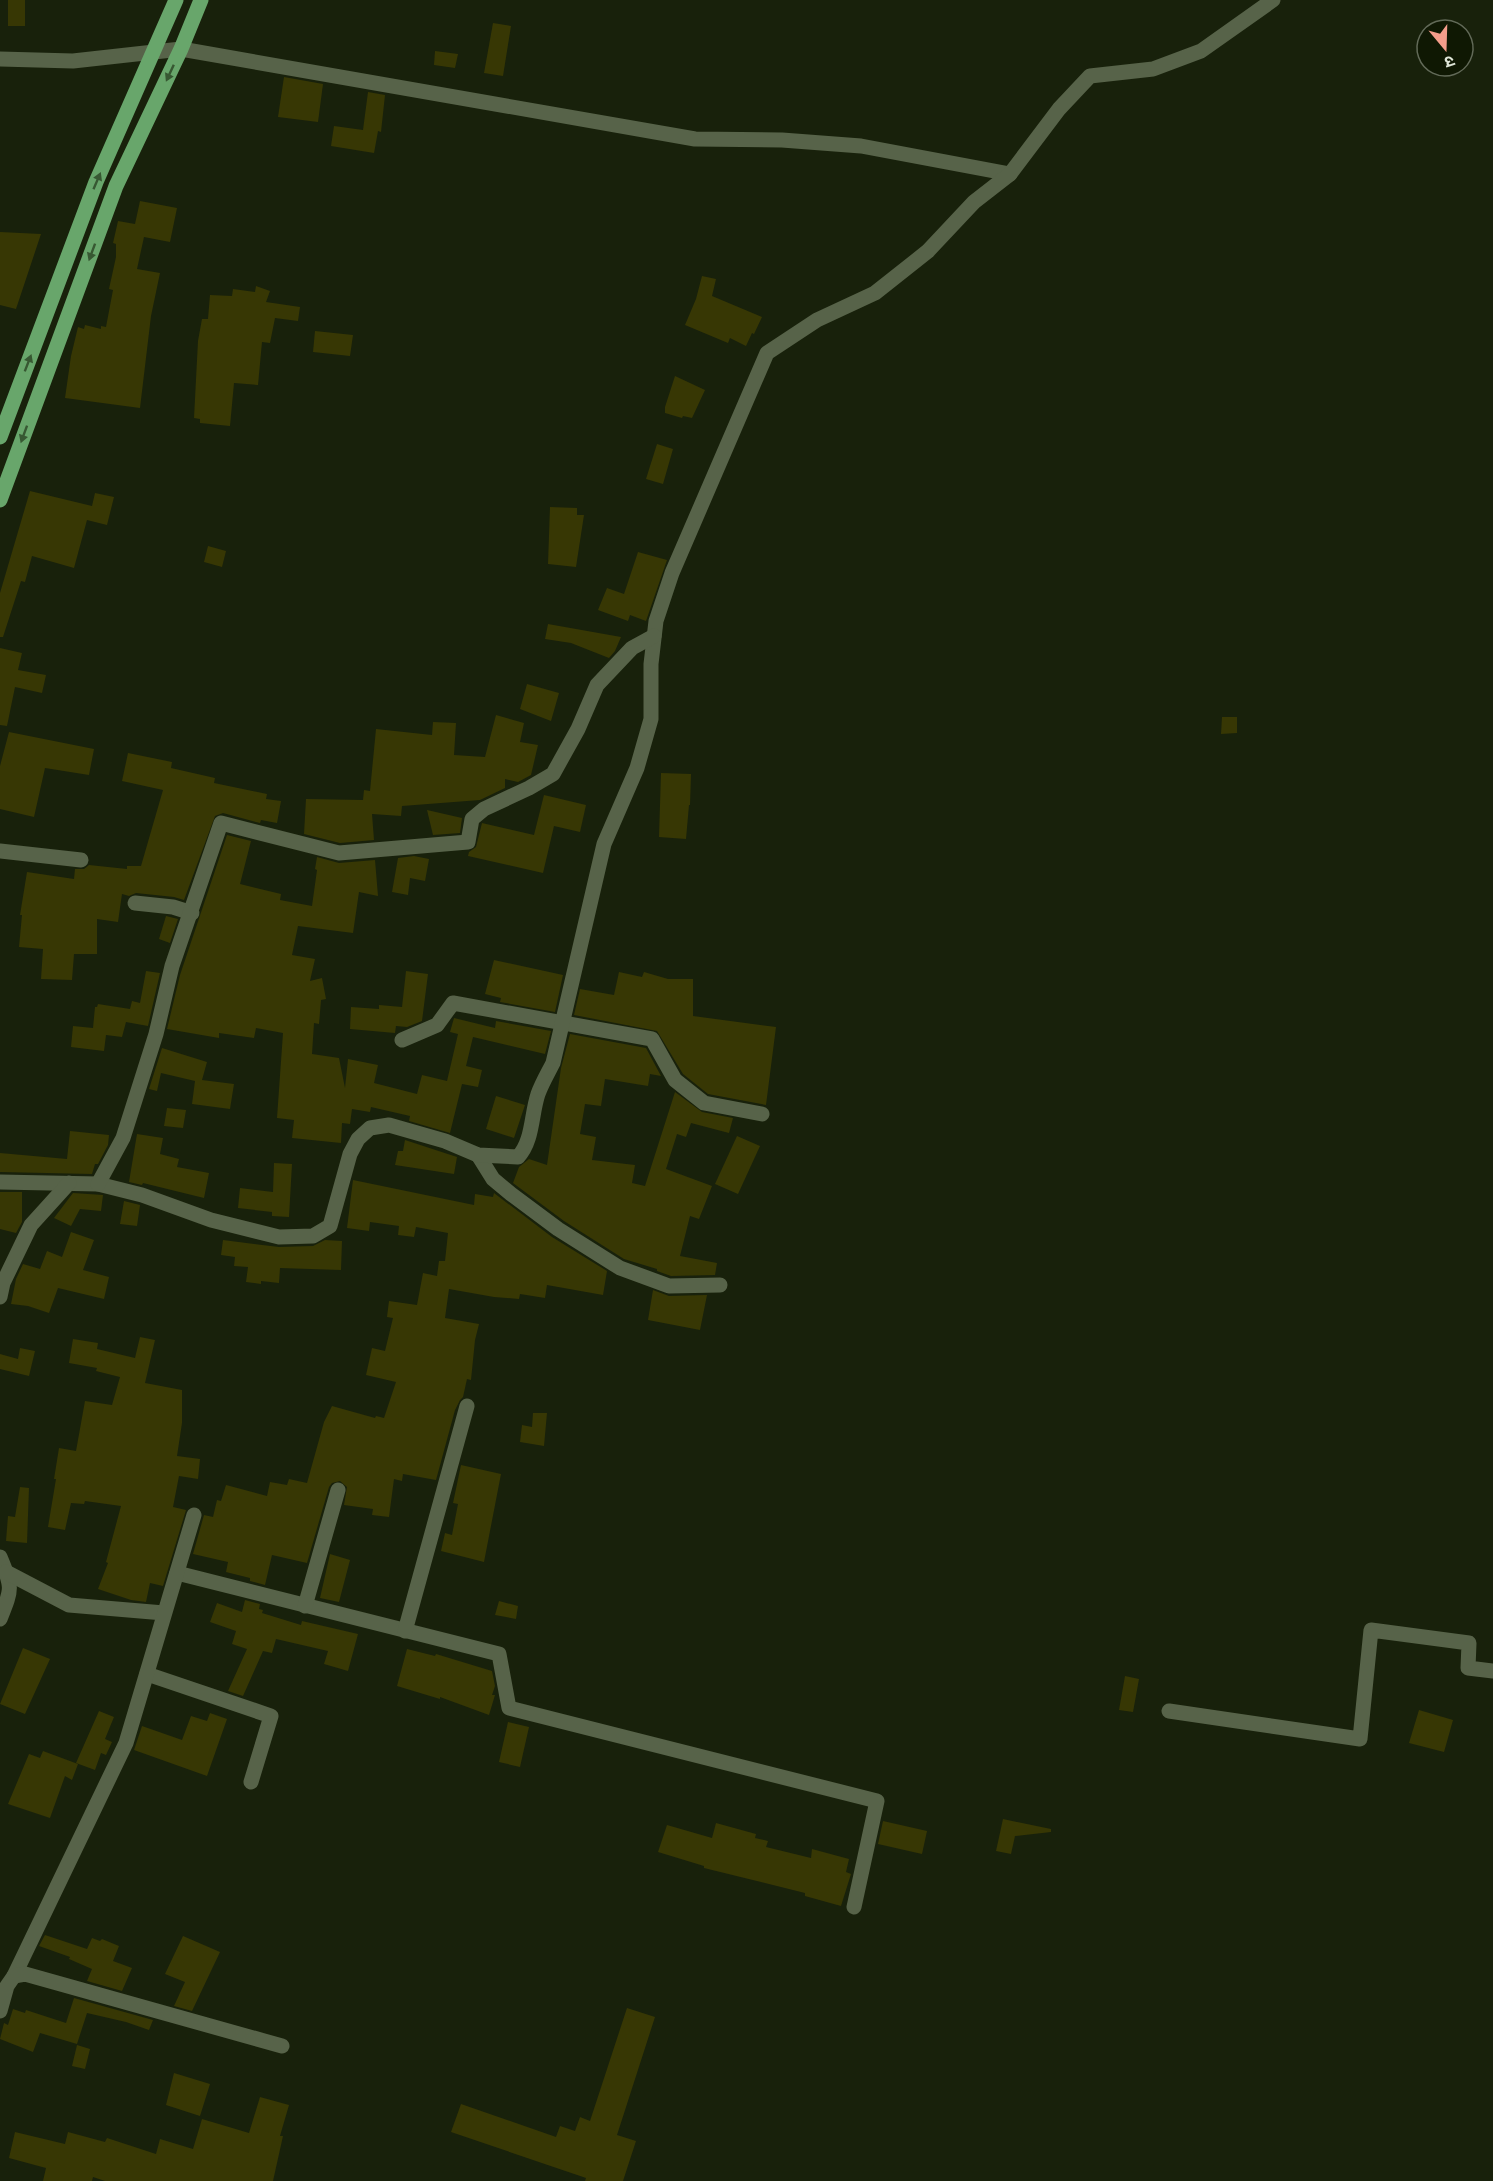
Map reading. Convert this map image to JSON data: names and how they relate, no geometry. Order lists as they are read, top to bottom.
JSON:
{
  "north": "bottom"
}
